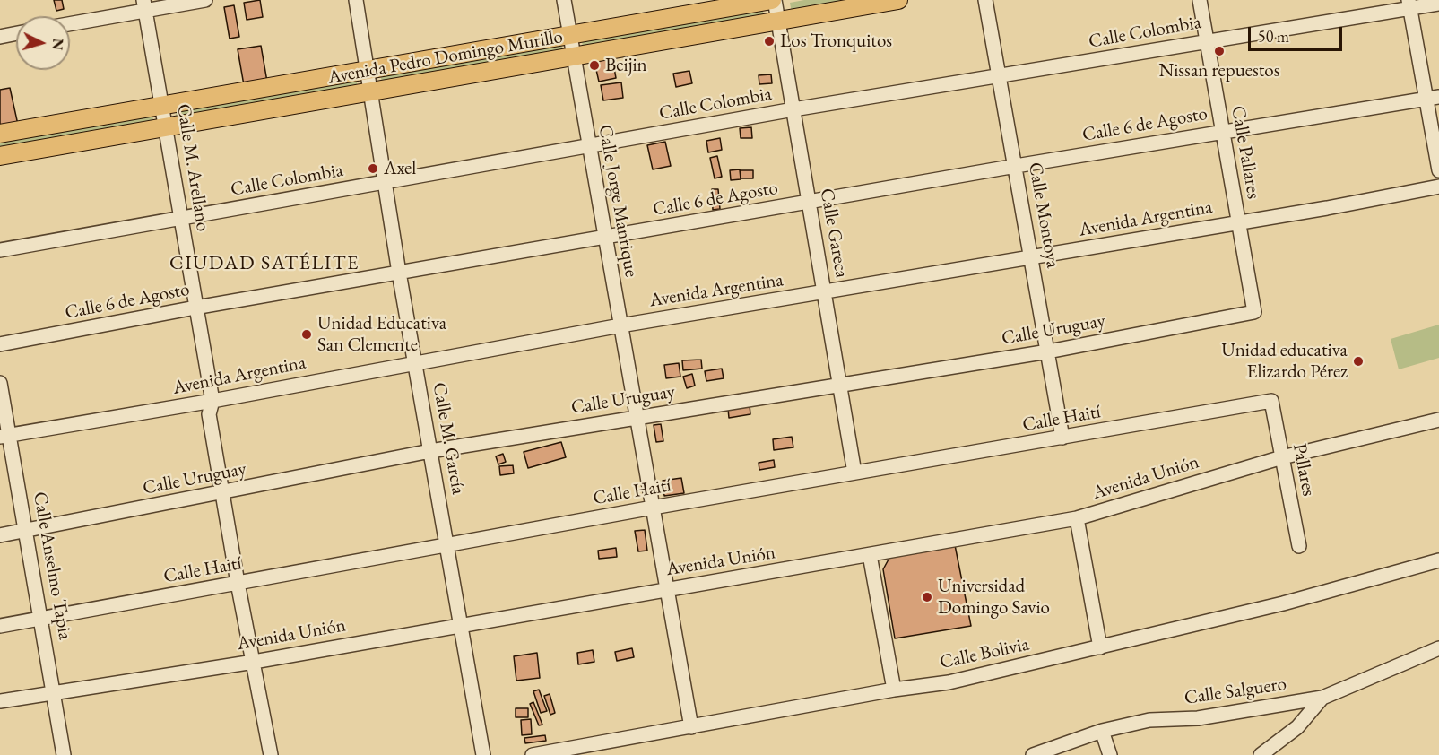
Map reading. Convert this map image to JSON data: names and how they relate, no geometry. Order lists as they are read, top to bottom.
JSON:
{
  "streets": {
    "main road": ["Avenida Pedro Domingo Murillo"],
    "street": [
      "Calle Colombia",
      "Calle 6 de Agosto",
      "Calle Pallares",
      "Calle M. Arellano",
      "Calle Jorge Manrique",
      "Calle Montoya",
      "Avenida Argentina",
      "Calle Gareca",
      "Calle Uruguay",
      "Calle Haití",
      "Calle M. García",
      "Pallares",
      "Avenida Unión",
      "Calle Anselmo Tapia",
      "Calle Bolivia",
      "Calle Salguero"
    ]
  },
  "crossings": [
    ["Calle Colombia", "Calle Pallares"],
    ["Calle Colombia", "Calle M. Arellano"],
    ["Calle Colombia", "Calle Jorge Manrique"],
    ["Calle Colombia", "Calle Montoya"],
    ["Calle Colombia", "Calle Gareca"],
    ["Calle Colombia", "Calle M. García"],
    ["Avenida Pedro Domingo Murillo", "Calle M. Arellano"],
    ["Avenida Pedro Domingo Murillo", "Calle Jorge Manrique"],
    ["Avenida Pedro Domingo Murillo", "Calle Gareca"],
    ["Avenida Pedro Domingo Murillo", "Calle M. García"],
    ["Calle 6 de Agosto", "Calle Pallares"],
    ["Calle 6 de Agosto", "Calle M. Arellano"],
    ["Calle 6 de Agosto", "Calle Jorge Manrique"],
    ["Calle 6 de Agosto", "Calle Montoya"],
    ["Calle 6 de Agosto", "Calle Gareca"],
    ["Calle 6 de Agosto", "Calle M. García"],
    ["Calle Pallares", "Avenida Argentina"],
    ["Calle Pallares", "Calle Uruguay"],
    ["Calle M. Arellano", "Avenida Argentina"],
    ["Calle M. Arellano", "Calle Uruguay"],
    ["Calle M. Arellano", "Calle Haití"],
    ["Calle M. Arellano", "Avenida Unión"],
    ["Calle Jorge Manrique", "Avenida Argentina"],
    ["Calle Jorge Manrique", "Calle Uruguay"],
    ["Calle Jorge Manrique", "Calle Haití"],
    ["Calle Jorge Manrique", "Avenida Unión"],
    ["Calle Jorge Manrique", "Calle Bolivia"],
    ["Calle Montoya", "Avenida Argentina"],
    ["Calle Montoya", "Calle Uruguay"],
    ["Calle Montoya", "Calle Haití"],
    ["Avenida Argentina", "Calle Gareca"],
    ["Avenida Argentina", "Calle M. García"],
    ["Avenida Argentina", "Calle Anselmo Tapia"],
    ["Calle Gareca", "Calle Uruguay"],
    ["Calle Gareca", "Calle Haití"],
    ["Calle Uruguay", "Calle M. García"],
    ["Calle Uruguay", "Calle Anselmo Tapia"],
    ["Calle Haití", "Calle M. García"],
    ["Calle Haití", "Pallares"],
    ["Calle Haití", "Calle Anselmo Tapia"],
    ["Calle M. García", "Avenida Unión"],
    ["Pallares", "Avenida Unión"],
    ["Avenida Unión", "Calle Anselmo Tapia"]
  ],
  "districts": ["CIUDAD SATÉLITE"],
  "places": [
    "Los Tronquitos",
    "Nissan repuestos",
    "Beijin",
    "Axel",
    "Unidad Educativa San Clemente",
    "Unidad educativa Elizardo Pérez",
    "Universidad Domingo Savio"
  ],
  "scale_bar": "50 m",
  "north": "right"
}
